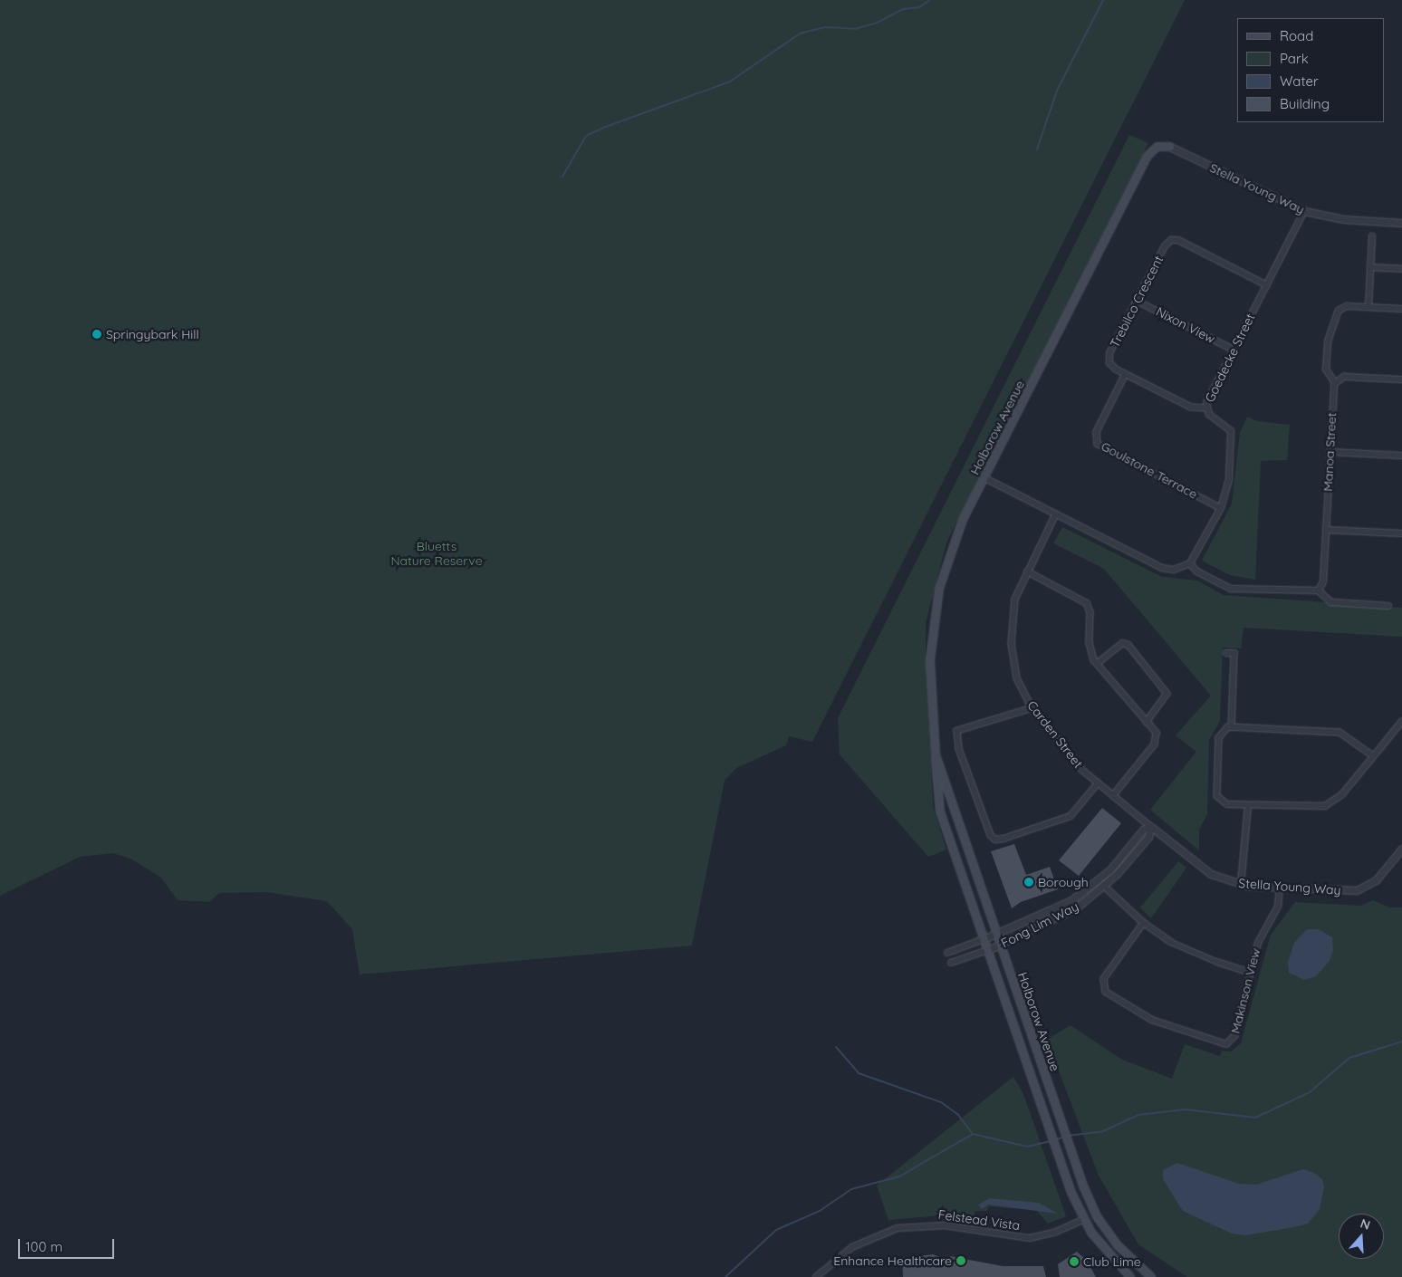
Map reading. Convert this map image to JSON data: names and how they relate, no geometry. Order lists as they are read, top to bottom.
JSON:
{
  "streets": {
    "main road": ["Holborow Avenue", "Felstead Vista"],
    "street": [
      "Stella Young Way",
      "Trebilco Crescent",
      "Nixon View",
      "Goedecke Street",
      "Manoa Street",
      "Goulstone Terrace",
      "Carden Street",
      "Fong Lim Way",
      "Makinson View"
    ]
  },
  "crossings": [
    ["Stella Young Way", "Goedecke Street"],
    ["Stella Young Way", "Holborow Avenue"],
    ["Stella Young Way", "Carden Street"],
    ["Stella Young Way", "Makinson View"],
    ["Trebilco Crescent", "Nixon View"],
    ["Trebilco Crescent", "Goedecke Street"],
    ["Trebilco Crescent", "Goulstone Terrace"],
    ["Nixon View", "Goedecke Street"],
    ["Goedecke Street", "Goulstone Terrace"],
    ["Holborow Avenue", "Fong Lim Way"],
    ["Holborow Avenue", "Felstead Vista"]
  ],
  "parks": ["Bluetts Nature Reserve"],
  "places": [
    "Springybark Hill",
    "Borough",
    "Enhance Healthcare",
    "Club Lime"
  ],
  "legend": [
    "Road",
    "Park",
    "Water",
    "Building"
  ],
  "scale_bar": "100 m",
  "north": "top"
}
